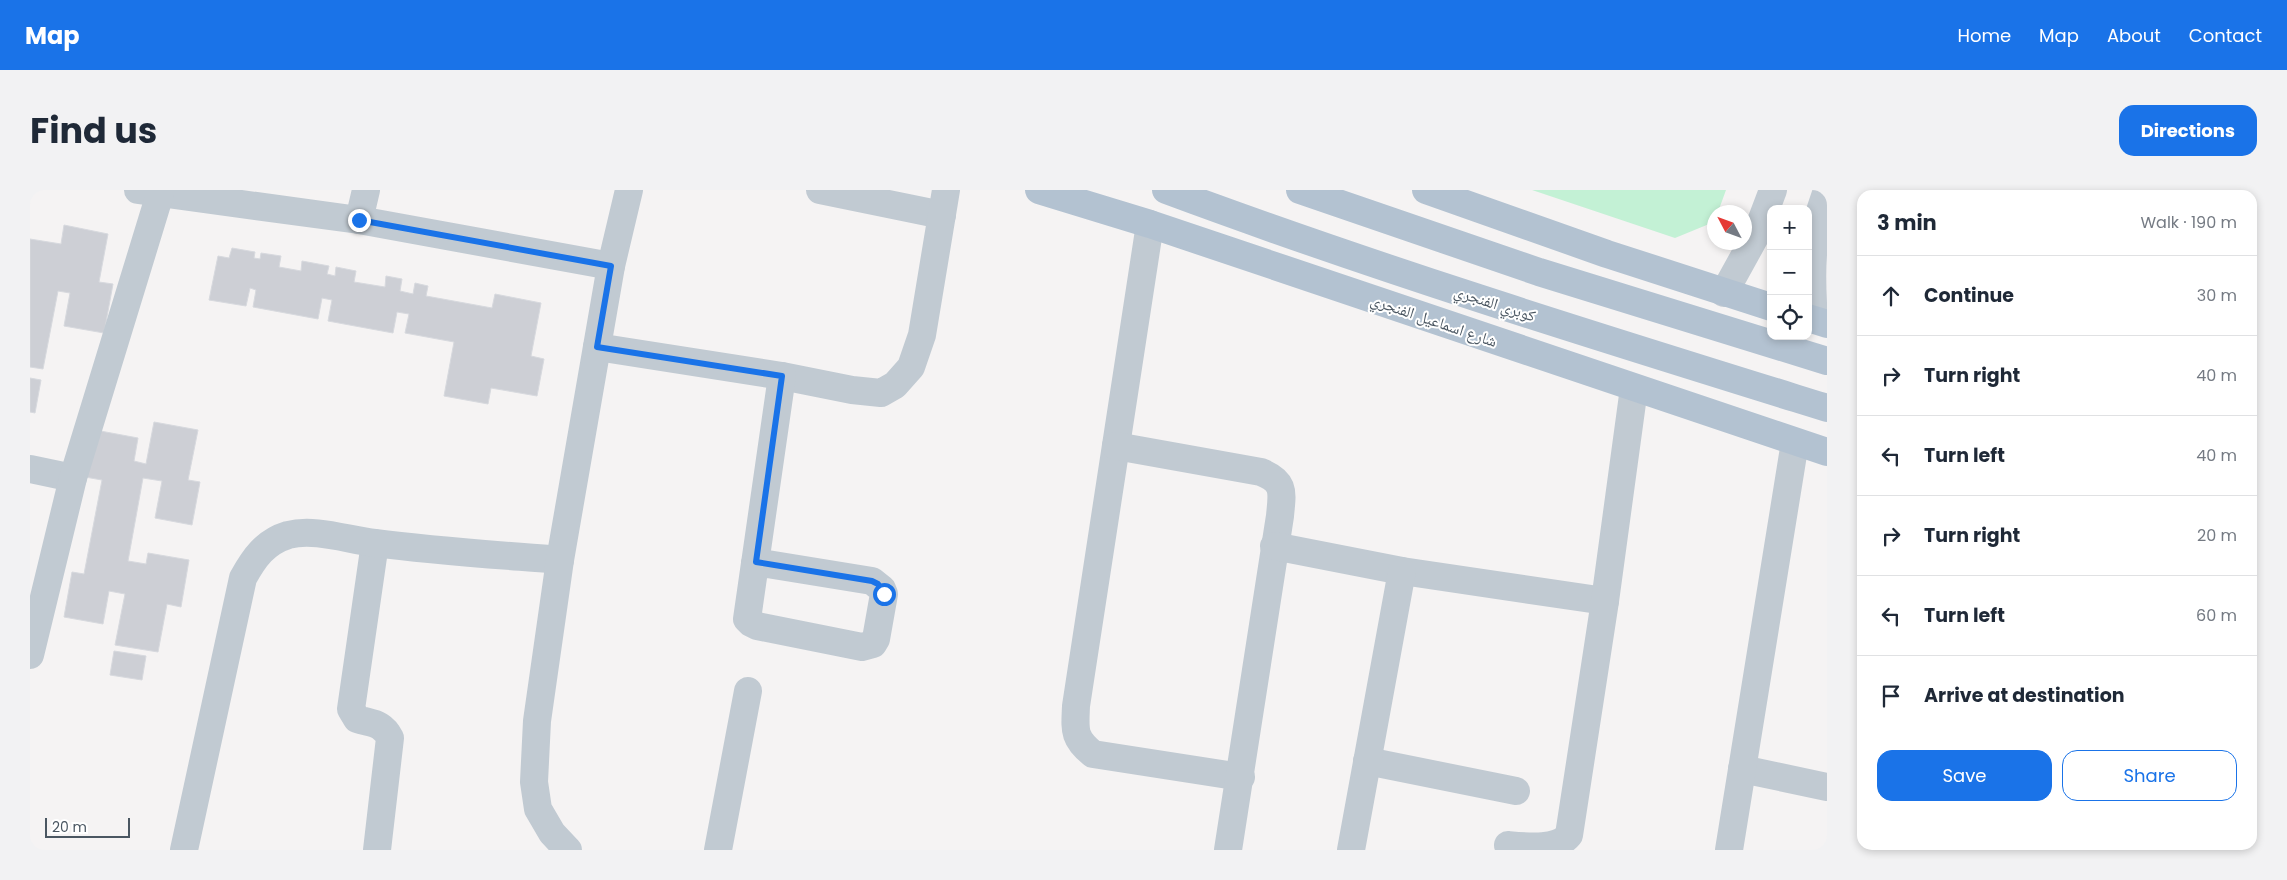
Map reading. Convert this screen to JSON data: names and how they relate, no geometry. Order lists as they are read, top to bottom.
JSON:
{
  "streets": {
    "main road": ["كوبري الفنجري", "شارع اسماعيل الفنجري"]
  },
  "scale_bar": "20 m",
  "north": "top left",
  "page": {
    "header": "Map",
    "nav": [
      "Home",
      "Map",
      "About",
      "Contact"
    ],
    "title": "Find us",
    "buttons": [
      "Directions",
      ["Save", "Share"]
    ],
    "heading": ["3 min", "Walk · 190 m"],
    "map_buttons": ["+", "−"],
    "list": [
      ["Continue", "30 m"],
      ["Turn right", "40 m"],
      ["Turn left", "40 m"],
      ["Turn right", "20 m"],
      ["Turn left", "60 m"],
      "Arrive at destination"
    ],
    "scale": "20 m"
  }
}
